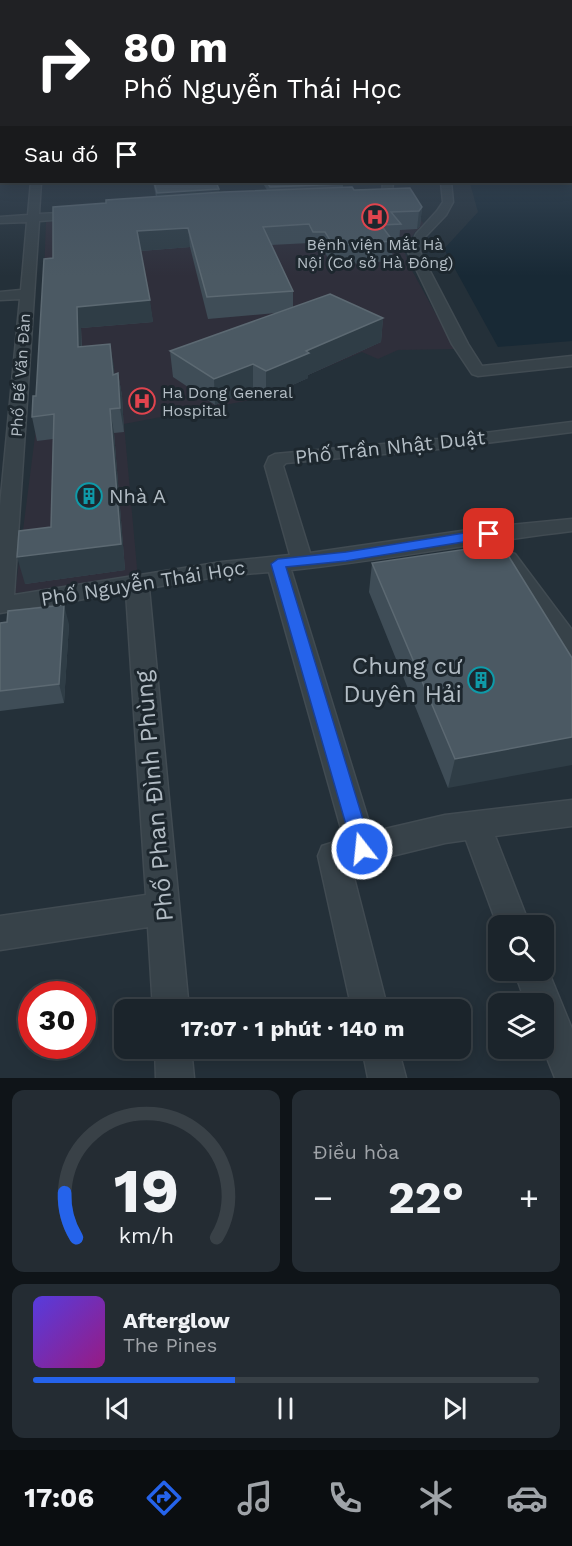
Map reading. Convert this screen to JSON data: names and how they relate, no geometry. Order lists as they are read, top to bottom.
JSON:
{
  "streets": {
    "street": [
      "Phố Bế Văn Đàn",
      "Phố Trần Nhật Duật",
      "Phố Nguyễn Thái Học",
      "Phố Phan Đình Phùng"
    ]
  },
  "crossings": [
    ["Phố Bế Văn Đàn", "Phố Nguyễn Thái Học"],
    ["Phố Trần Nhật Duật", "Phố Nguyễn Thái Học"],
    ["Phố Nguyễn Thái Học", "Phố Phan Đình Phùng"]
  ],
  "places": {
    "hospital": ["Bệnh viện Mắt Hà Nội (Cơ sở Hà Đông)", "Ha Dong General Hospital"],
    "building": ["Nhà A", "Chung cư Duyên Hải"]
  },
  "page": {
    "turn": ["80 m", "Phố Nguyễn Thái Học"],
    "then": "Sau đó",
    "limit": "30",
    "trip": "17:07 · 1 phút · 140 m",
    "tile": "Điều hòa",
    "heat": ["−", "22°", "+"],
    "song": ["Afterglow", "The Pines"],
    "tabs": "17:06",
    "gauge": ["19", "km/h"]
  }
}
